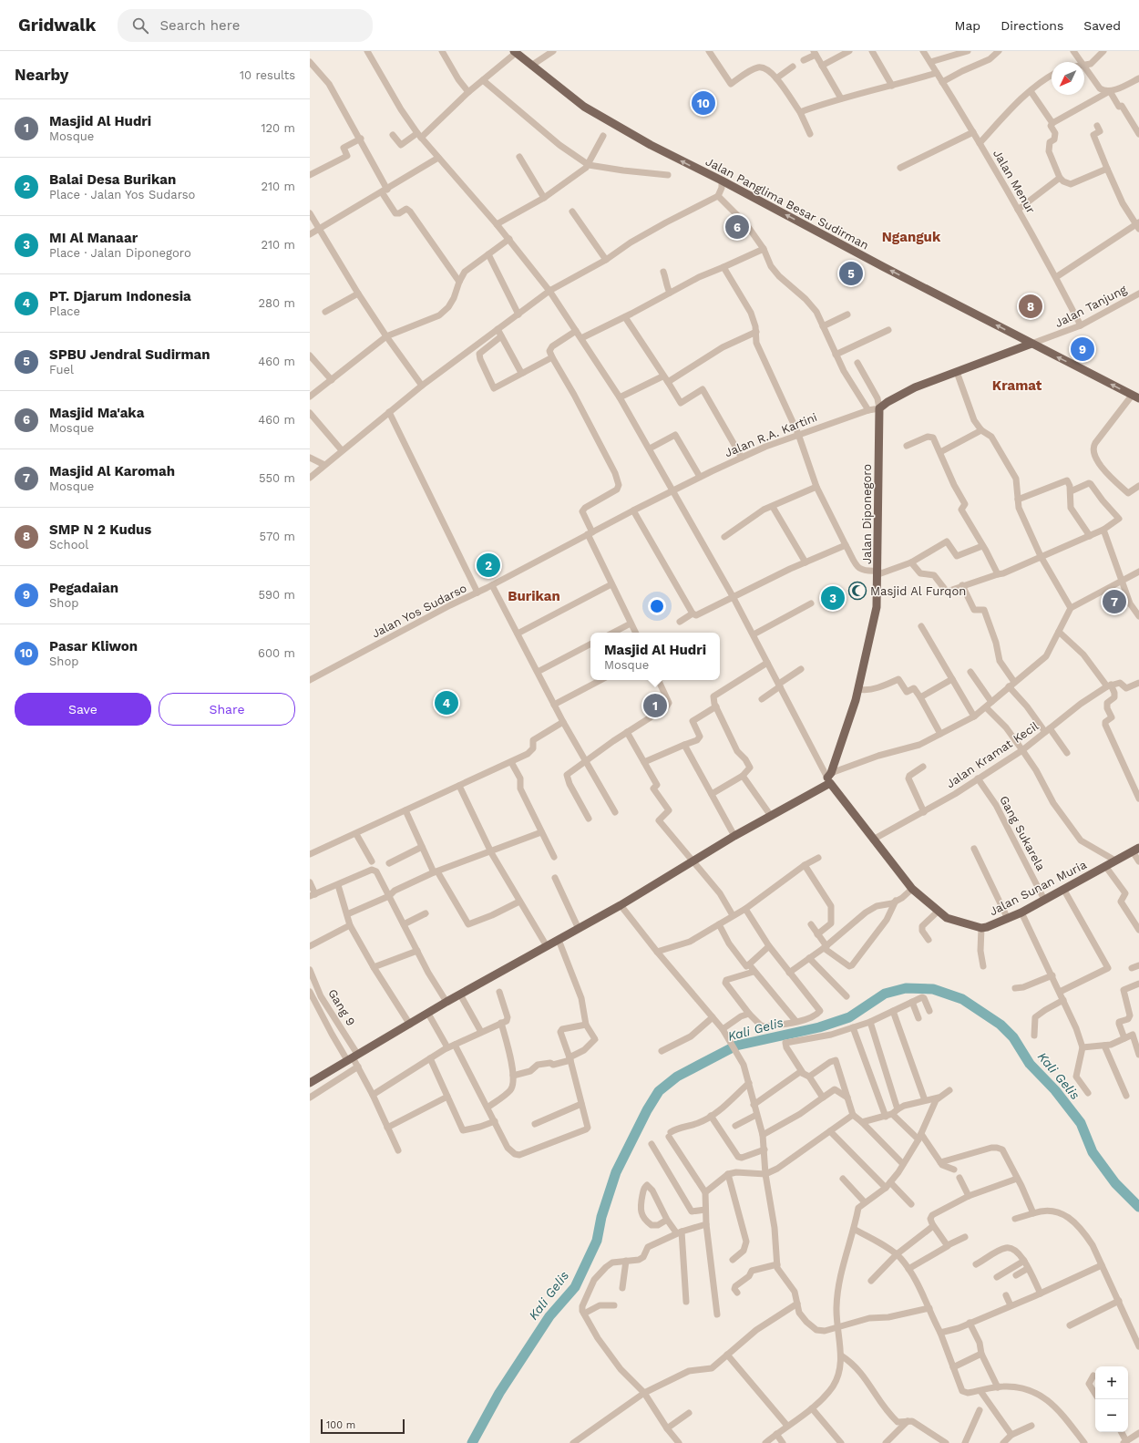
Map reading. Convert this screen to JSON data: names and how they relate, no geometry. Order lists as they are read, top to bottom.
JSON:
{
  "streets": {
    "main road": ["Jalan Panglima Besar Sudirman", "Jalan Diponegoro", "Jalan Sunan Muria"],
    "street": [
      "Jalan Menur",
      "Jalan Tanjung",
      "Jalan R.A. Kartini",
      "Jalan Yos Sudarso",
      "Jalan Kramat Kecil",
      "Gang Sukarela",
      "Gang 9"
    ]
  },
  "crossings": [
    ["Jalan Menur", "Jalan Tanjung"],
    ["Jalan Panglima Besar Sudirman", "Jalan Tanjung"],
    ["Jalan R.A. Kartini", "Jalan Diponegoro"],
    ["Jalan R.A. Kartini", "Jalan Yos Sudarso"],
    ["Jalan Diponegoro", "Jalan Sunan Muria"],
    ["Jalan Kramat Kecil", "Gang Sukarela"],
    ["Jalan Kramat Kecil", "Jalan Sunan Muria"],
    ["Gang Sukarela", "Jalan Sunan Muria"]
  ],
  "one_way": ["Jalan Panglima Besar Sudirman"],
  "districts": ["Nganguk", "Kramat", "Burikan"],
  "water": ["Kali Gelis"],
  "places": {
    "mosque": ["Masjid Al Furqon"]
  },
  "scale_bar": "100 m",
  "north": "bottom left",
  "page": {
    "header": "Gridwalk",
    "search": "Search here",
    "nav": ["Map", "Directions", "Saved"],
    "heading": ["Nearby", "10 results"],
    "pins": [
      "10",
      "6",
      "5",
      "8",
      "9",
      "2",
      "3",
      "7",
      "4",
      "1"
    ],
    "list": [
      {
        "mark": "1",
        "name": "Masjid Al Hudri",
        "note": "Mosque",
        "value": "120 m"
      },
      {
        "mark": "2",
        "name": "Balai Desa Burikan",
        "note": "Place · Jalan Yos Sudarso",
        "value": "210 m"
      },
      {
        "mark": "3",
        "name": "MI Al Manaar",
        "note": "Place · Jalan Diponegoro",
        "value": "210 m"
      },
      {
        "mark": "4",
        "name": "PT. Djarum Indonesia",
        "note": "Place",
        "value": "280 m"
      },
      {
        "mark": "5",
        "name": "SPBU Jendral Sudirman",
        "note": "Fuel",
        "value": "460 m"
      },
      {
        "mark": "6",
        "name": "Masjid Ma'aka",
        "note": "Mosque",
        "value": "460 m"
      },
      {
        "mark": "7",
        "name": "Masjid Al Karomah",
        "note": "Mosque",
        "value": "550 m"
      },
      {
        "mark": "8",
        "name": "SMP N 2 Kudus",
        "note": "School",
        "value": "570 m"
      },
      {
        "mark": "9",
        "name": "Pegadaian",
        "note": "Shop",
        "value": "590 m"
      },
      {
        "mark": "10",
        "name": "Pasar Kliwon",
        "note": "Shop",
        "value": "600 m"
      }
    ],
    "popup": ["Masjid Al Hudri", "Mosque"],
    "buttons": ["Save", "Share"],
    "map_buttons": ["+", "−"],
    "scale": "100 m"
  }
}
